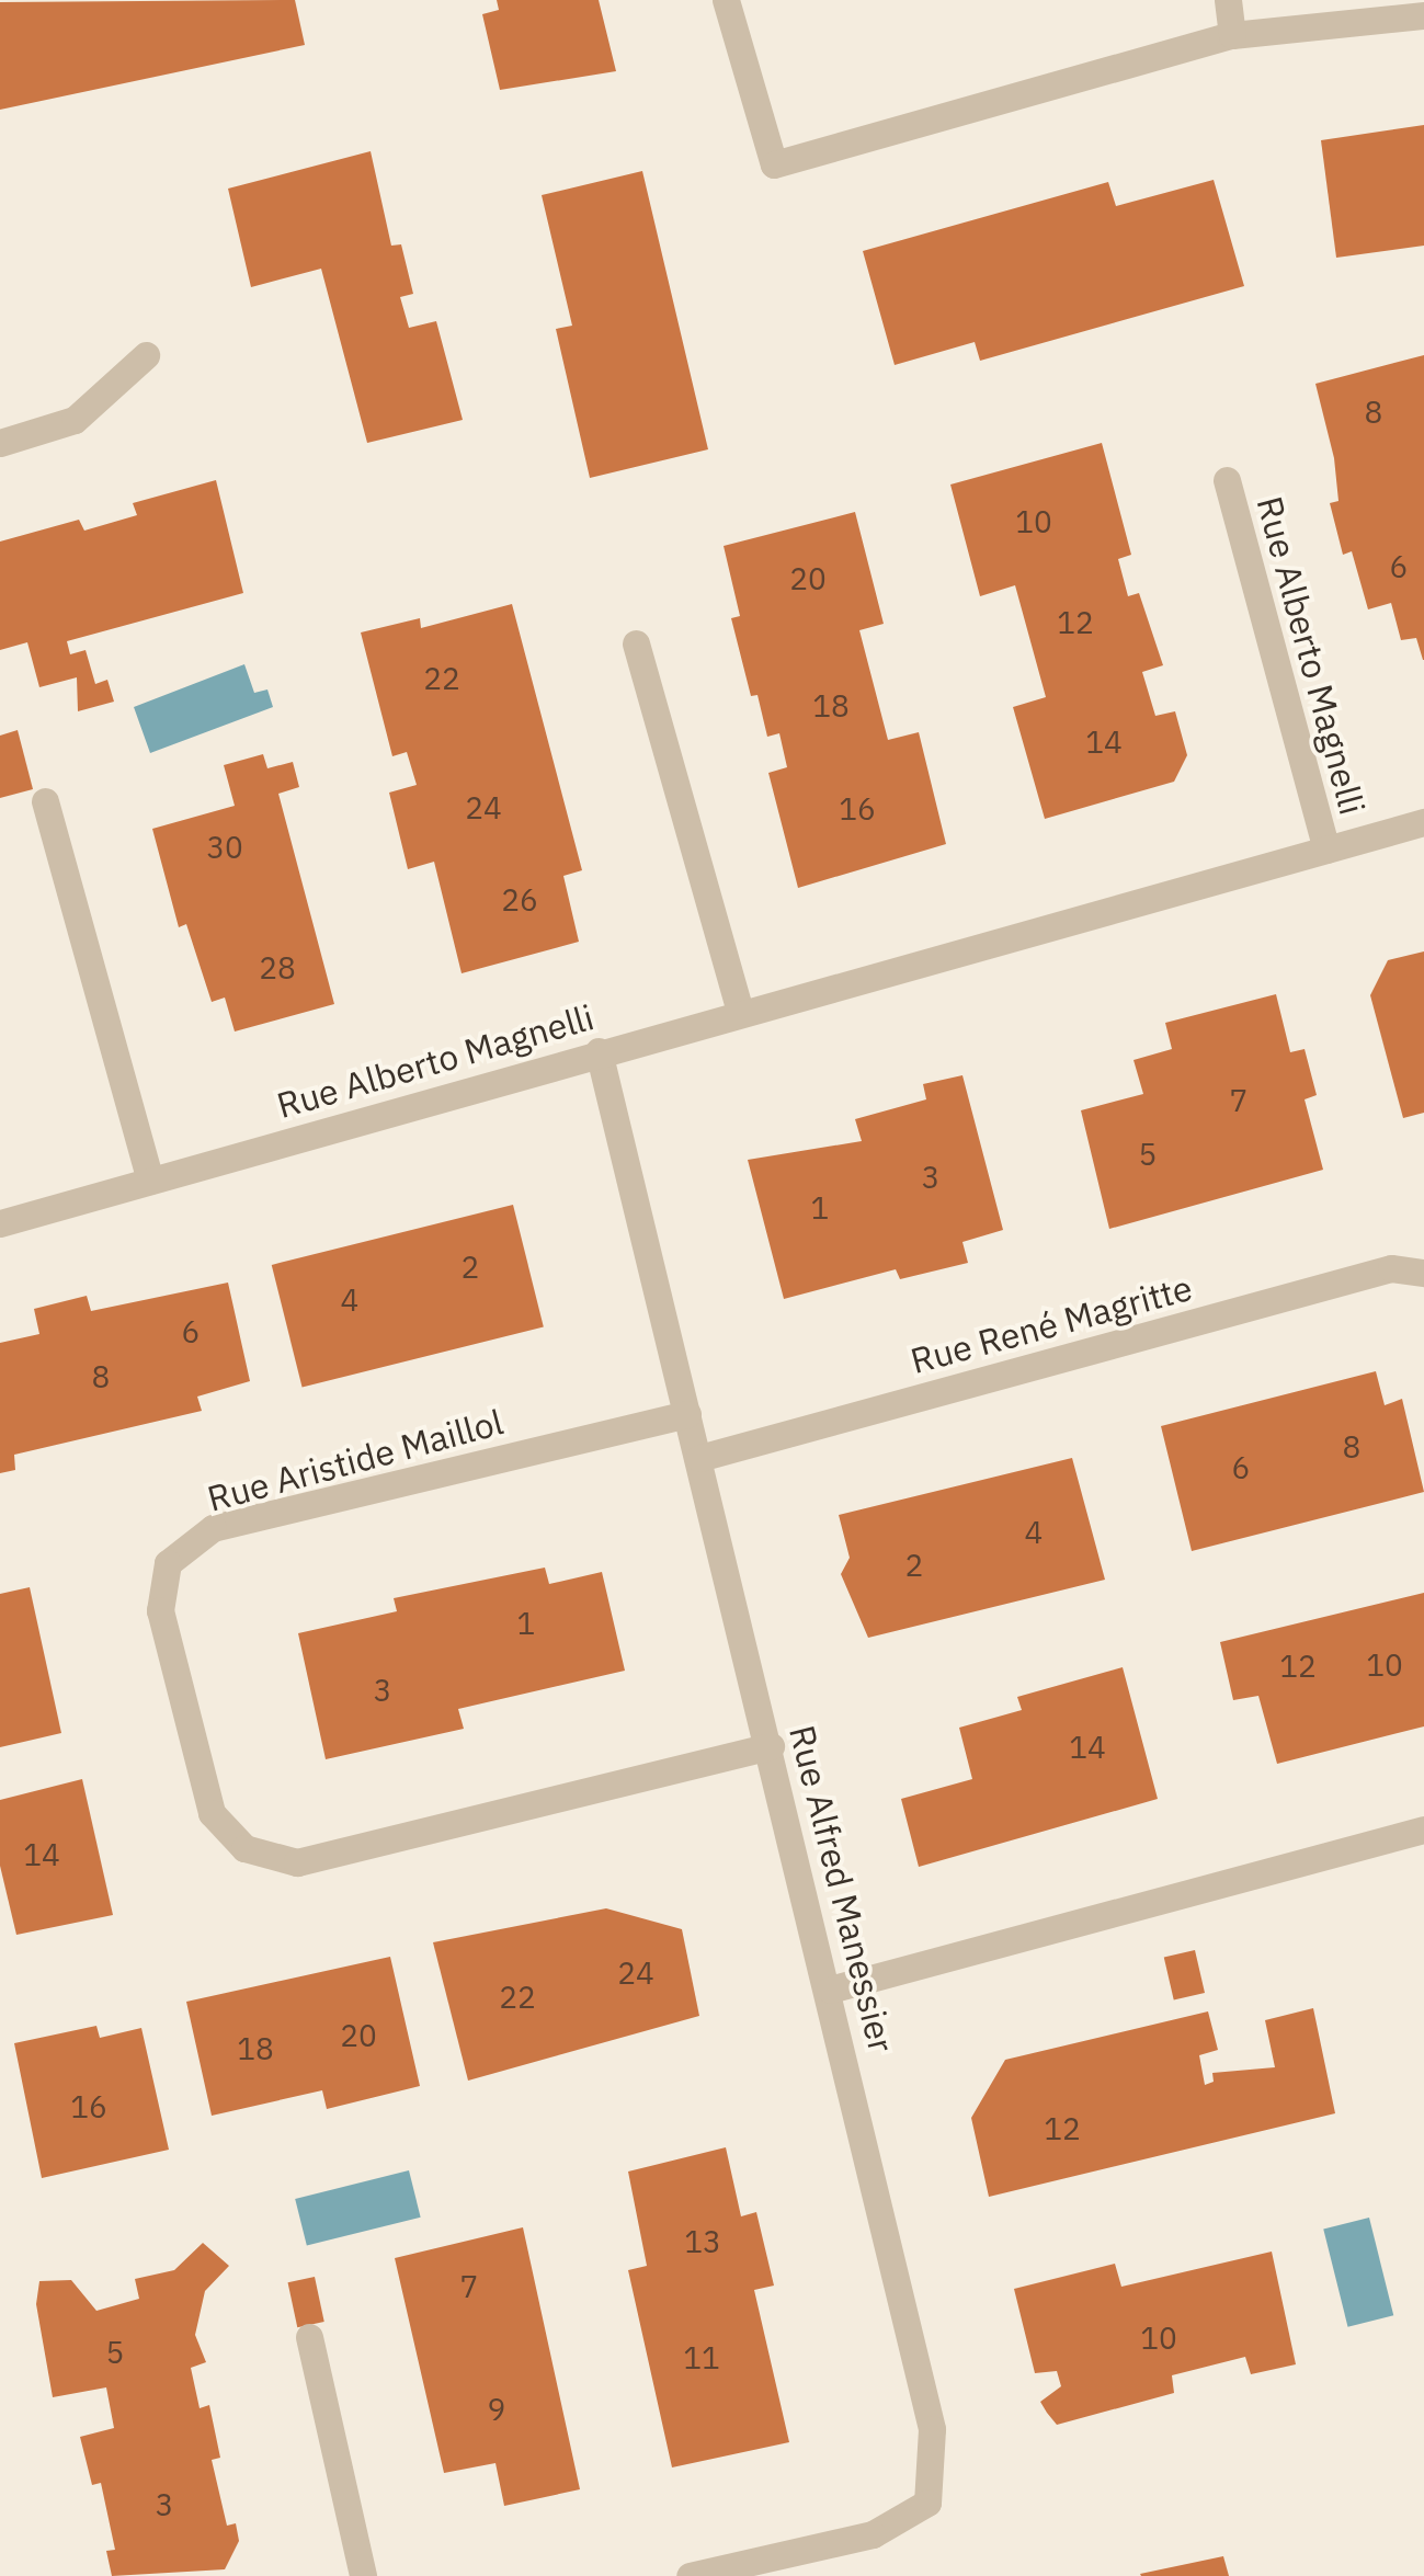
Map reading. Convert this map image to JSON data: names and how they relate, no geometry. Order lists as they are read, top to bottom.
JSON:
{
  "streets": {
    "street": [
      "Rue Alberto Magnelli",
      "Rue René Magritte",
      "Rue Aristide Maillol",
      "Rue Alfred Manessier"
    ]
  },
  "crossings": [
    ["Rue Alberto Magnelli", "Rue Alfred Manessier"],
    ["Rue René Magritte", "Rue Alfred Manessier"],
    ["Rue Aristide Maillol", "Rue Alfred Manessier"]
  ],
  "house_numbers": [
    "8",
    "10",
    "6",
    "20",
    "12",
    "22",
    "18",
    "14",
    "24",
    "16",
    "30",
    "26",
    "28",
    "7",
    "5",
    "3",
    "1",
    "2",
    "4",
    "6",
    "8",
    "8",
    "6",
    "4",
    "2",
    "1",
    "10",
    "12",
    "3",
    "14",
    "14",
    "24",
    "22",
    "20",
    "18",
    "16",
    "12",
    "13",
    "7",
    "10",
    "5",
    "11",
    "9",
    "3"
  ]
}
